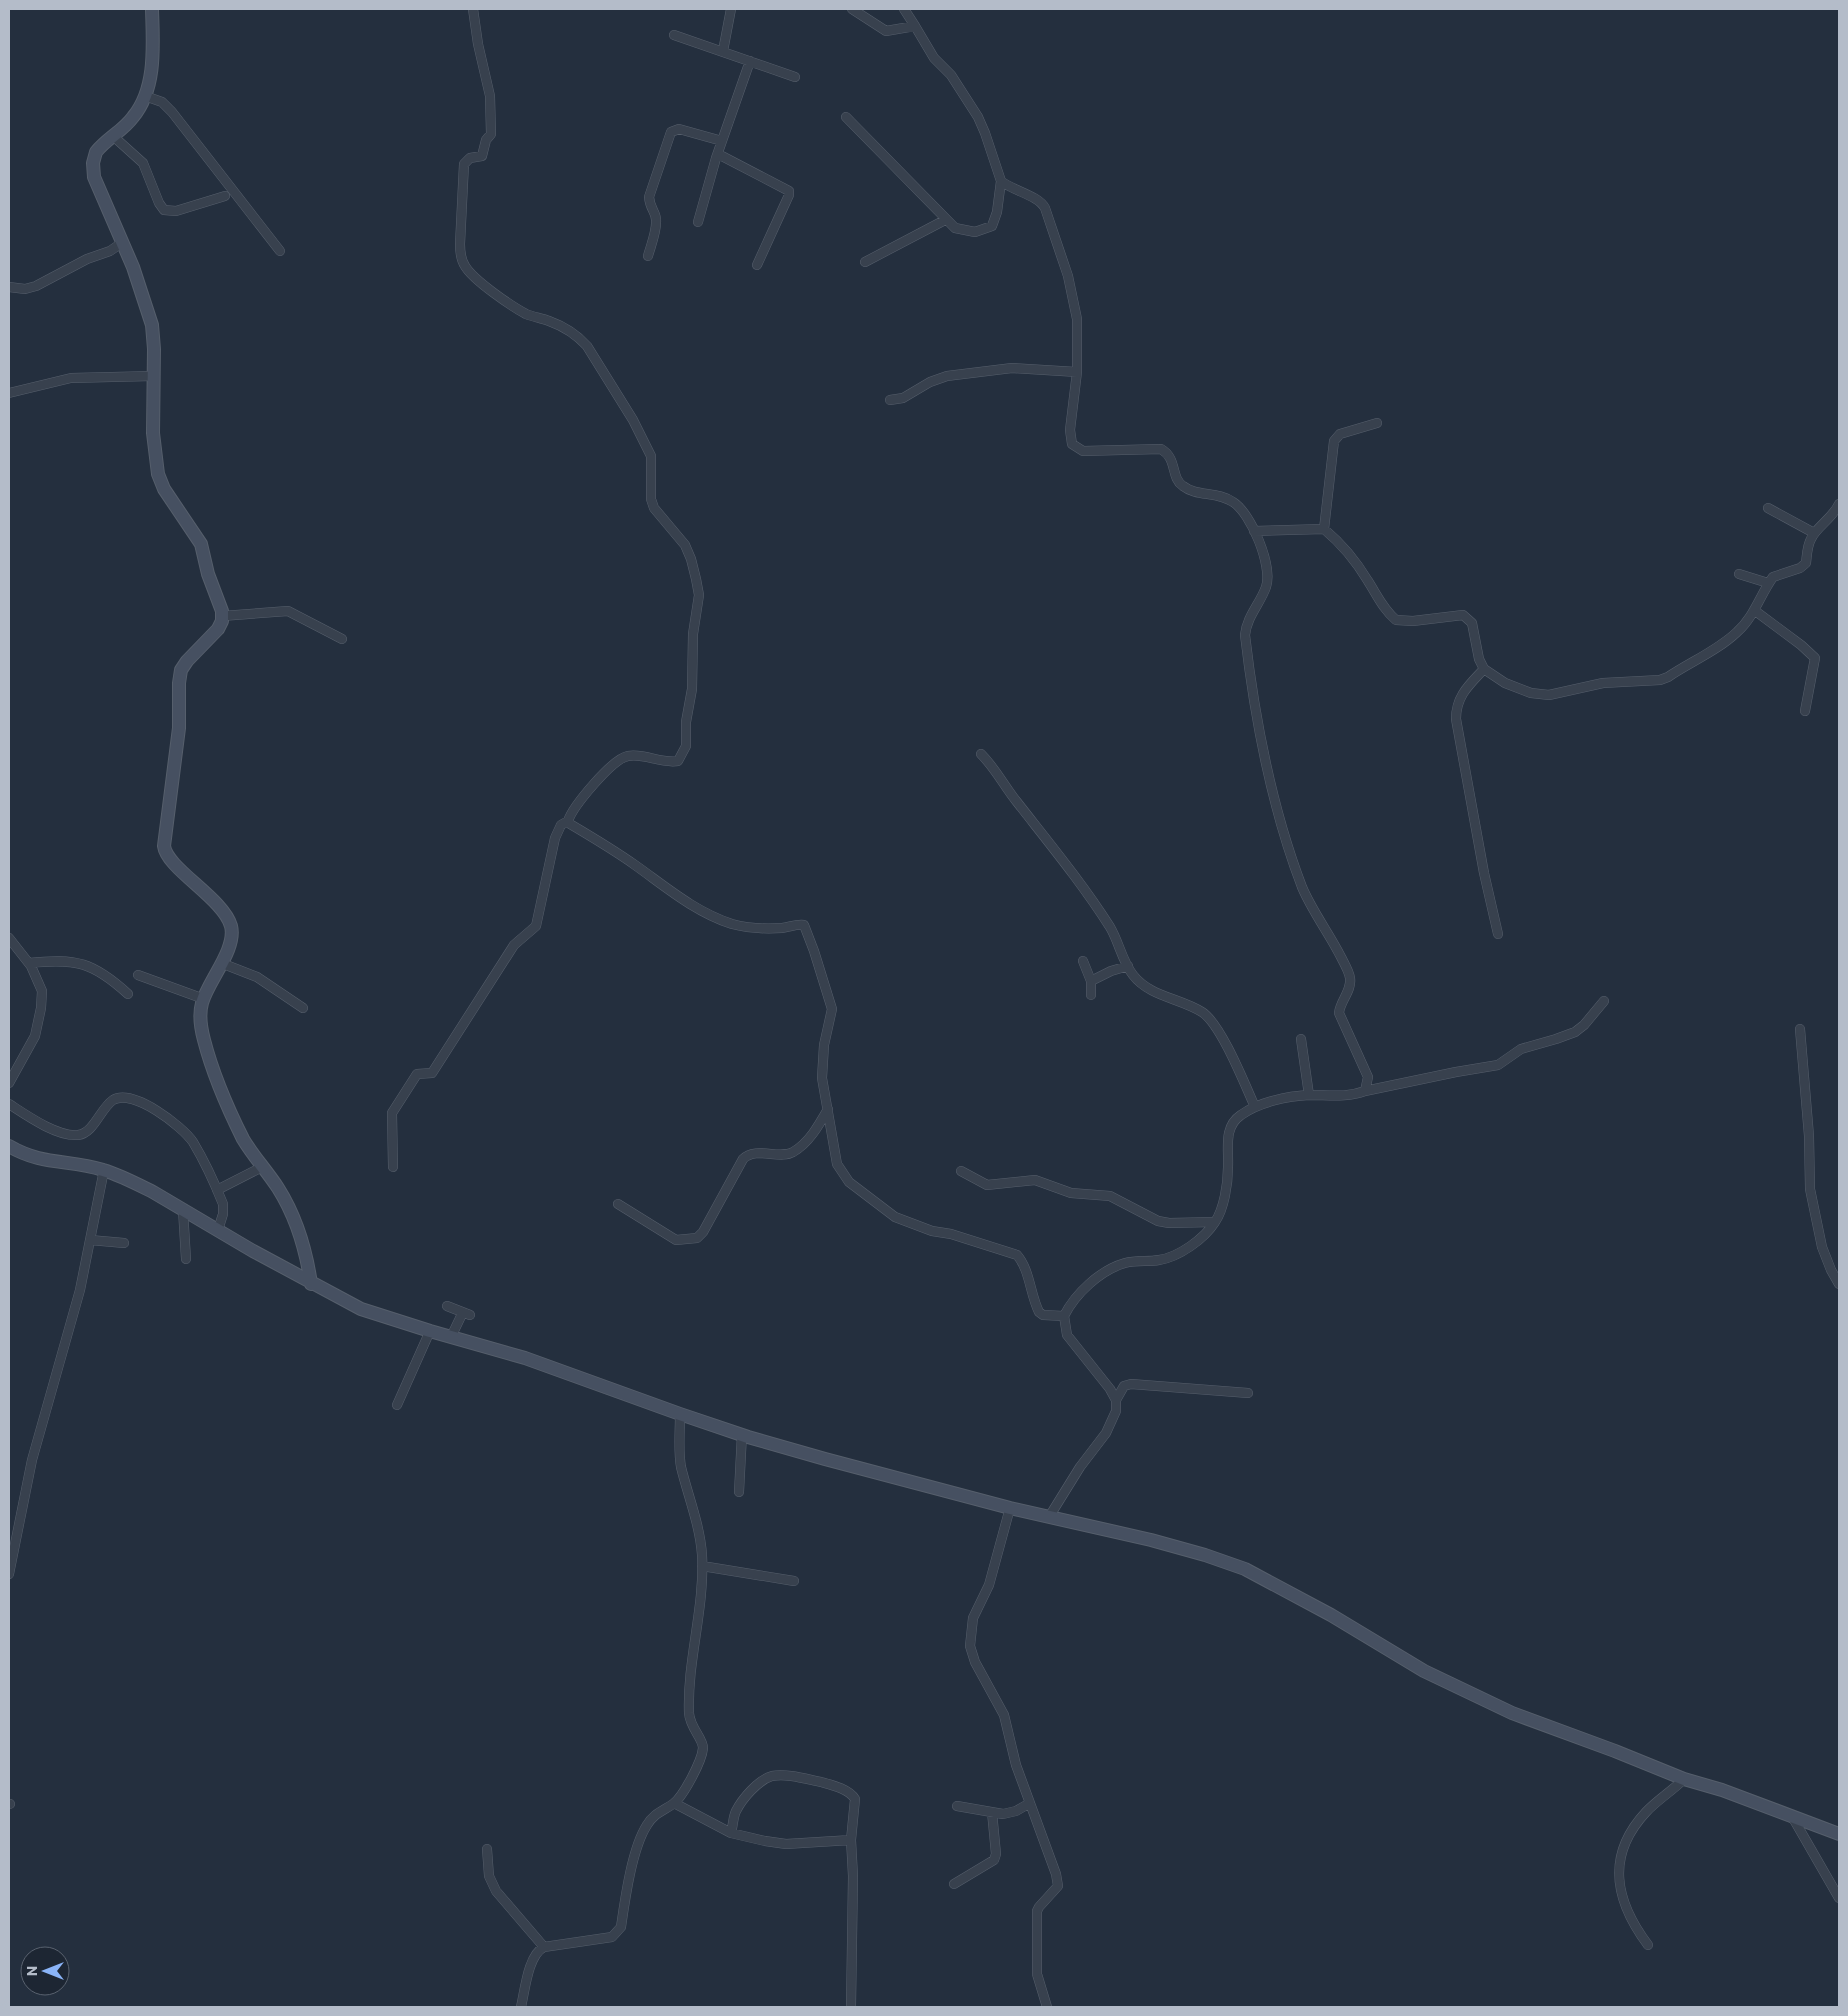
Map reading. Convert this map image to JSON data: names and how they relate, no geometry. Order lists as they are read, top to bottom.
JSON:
{
  "north": "left"
}
